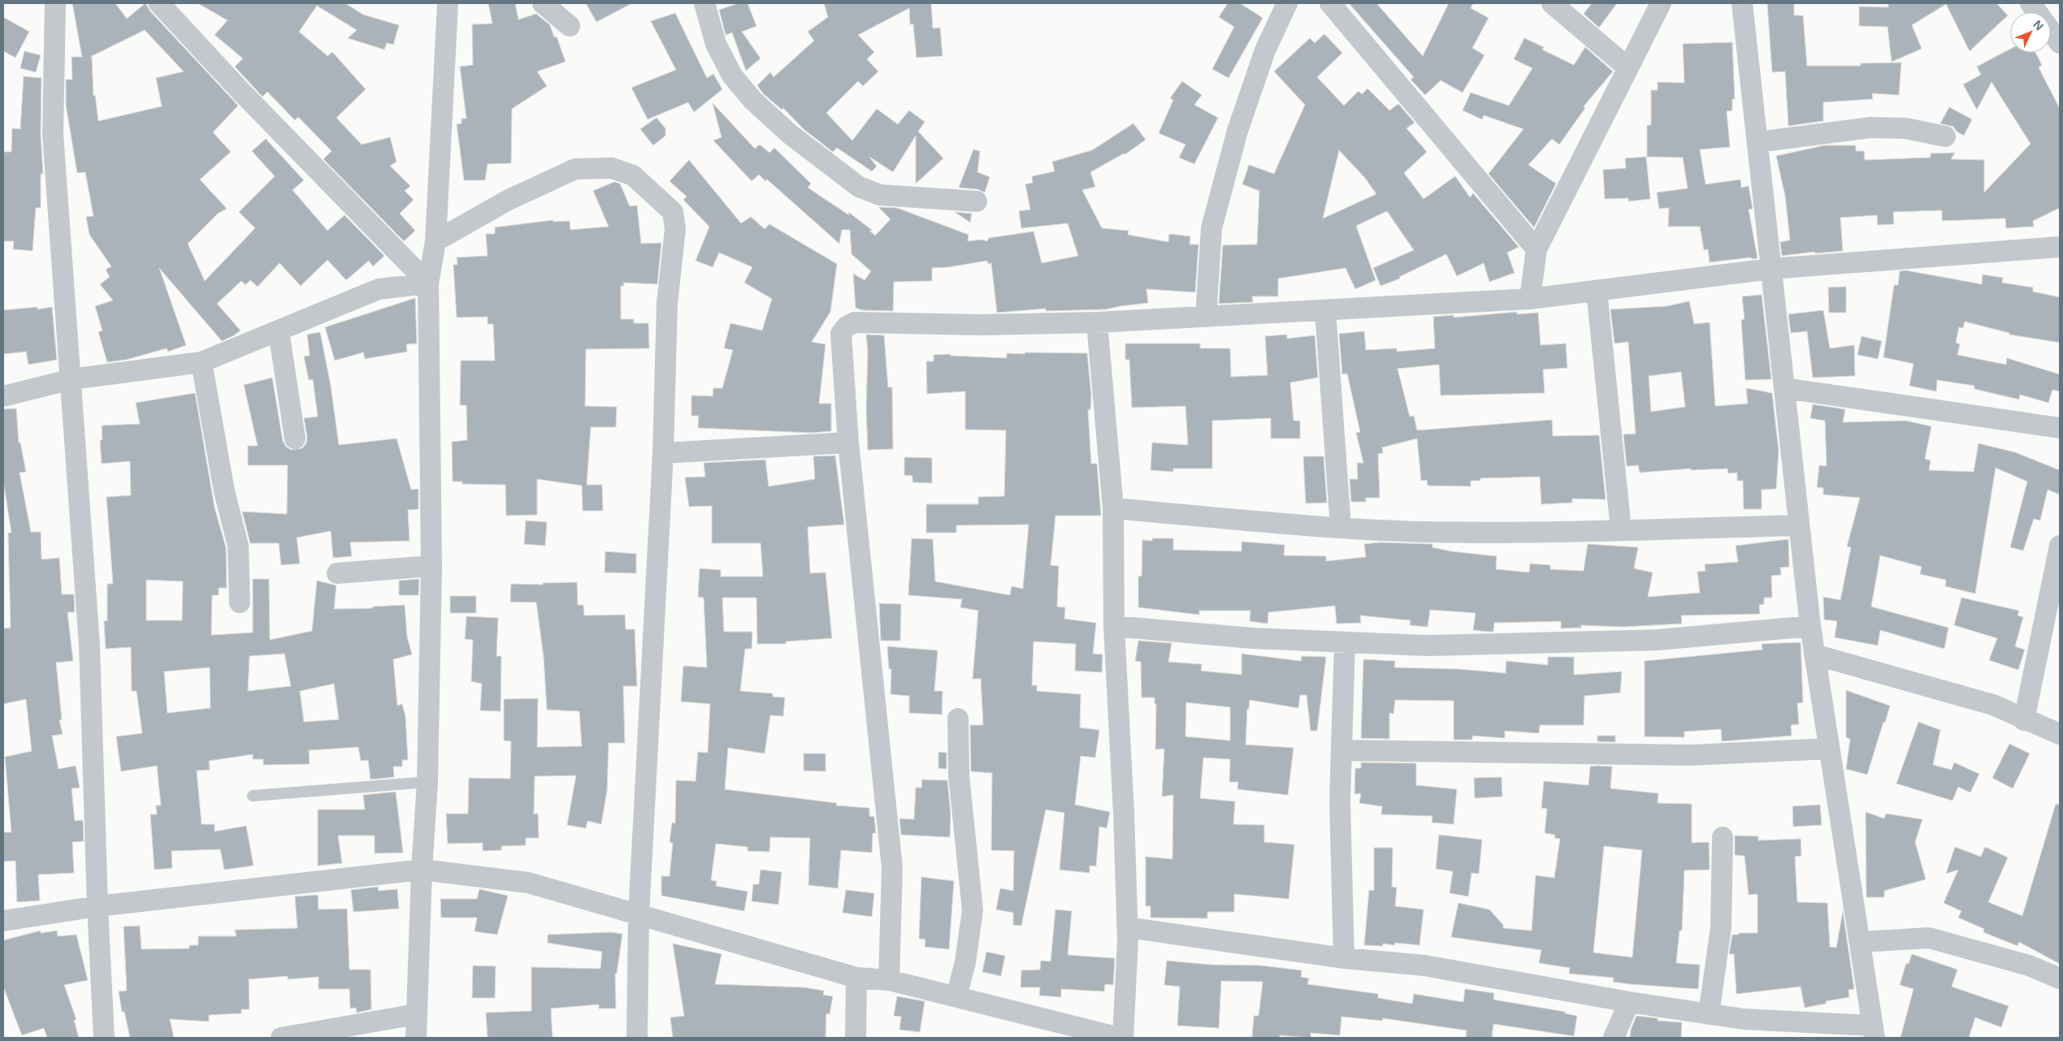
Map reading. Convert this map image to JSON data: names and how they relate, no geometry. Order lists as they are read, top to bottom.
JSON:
{
  "north": "top right"
}
